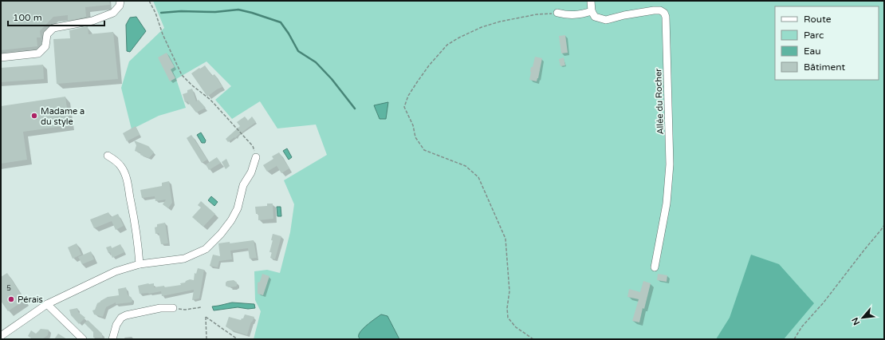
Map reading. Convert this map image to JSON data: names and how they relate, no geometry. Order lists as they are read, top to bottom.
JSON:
{
  "streets": {
    "street": ["Allée du Rocher"]
  },
  "places": ["Madame a du style", "Pérais"],
  "house_numbers": ["5"],
  "legend": [
    "Route",
    "Parc",
    "Eau",
    "Bâtiment"
  ],
  "scale_bar": "100 m",
  "north": "bottom left"
}
